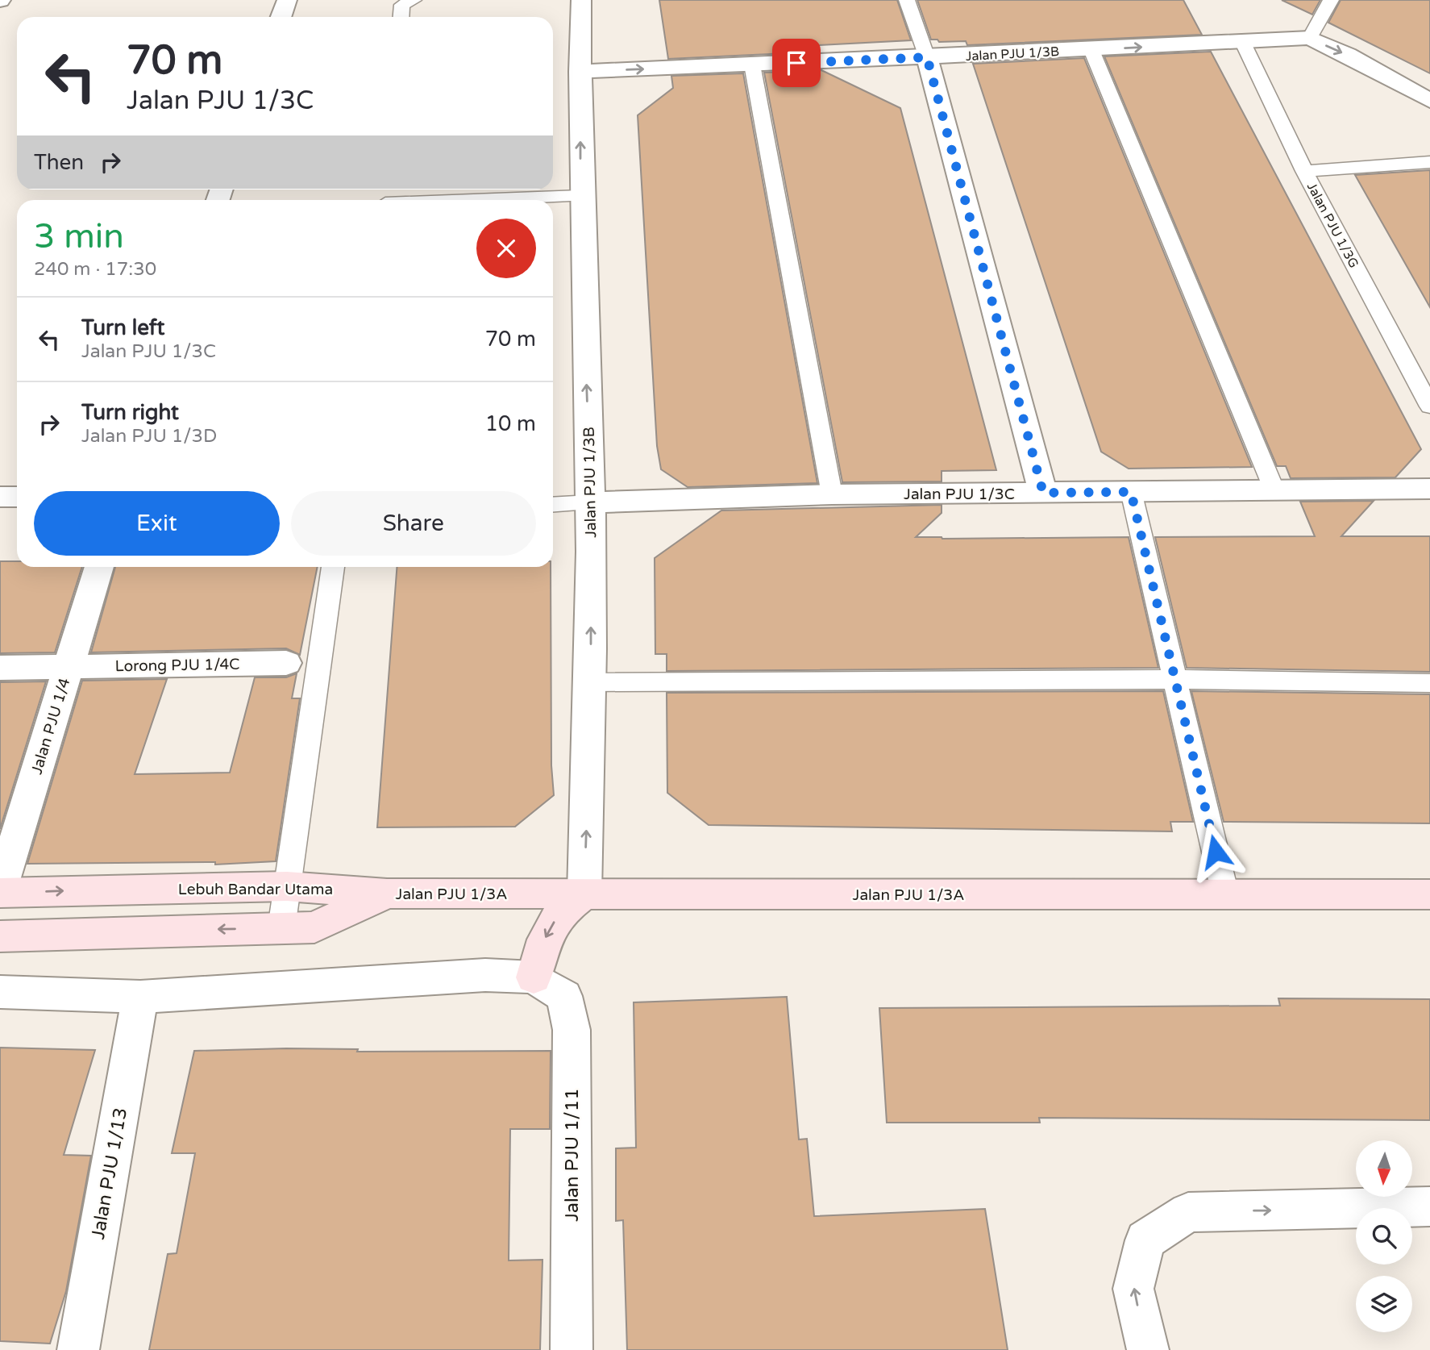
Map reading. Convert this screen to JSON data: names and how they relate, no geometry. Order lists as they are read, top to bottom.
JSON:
{
  "streets": {
    "main road": ["Lebuh Bandar Utama", "Jalan PJU 1/3A"],
    "street": [
      "Jalan PJU 1/3B",
      "Jalan PJU 1/3C",
      "Lorong PJU 1/4C",
      "Jalan PJU 1/4",
      "Jalan PJU 1/11",
      "Jalan PJU 1/13"
    ],
    "lane": ["Jalan PJU 1/3G"]
  },
  "crossings": [
    ["Jalan PJU 1/3B", "Jalan PJU 1/3G"],
    ["Jalan PJU 1/3B", "Jalan PJU 1/3C"],
    ["Jalan PJU 1/3B", "Jalan PJU 1/3A"],
    ["Lorong PJU 1/4C", "Jalan PJU 1/4"],
    ["Jalan PJU 1/4", "Lebuh Bandar Utama"],
    ["Lebuh Bandar Utama", "Jalan PJU 1/3A"]
  ],
  "north": "bottom",
  "page": {
    "turn": ["70 m", "Jalan PJU 1/3C"],
    "then": "Then",
    "heading": ["3 min", "240 m · 17:30"],
    "list": [
      {
        "name": "Turn left",
        "note": "Jalan PJU 1/3C",
        "value": "70 m"
      },
      {
        "name": "Turn right",
        "note": "Jalan PJU 1/3D",
        "value": "10 m"
      }
    ],
    "buttons": ["Exit", "Share"]
  }
}
